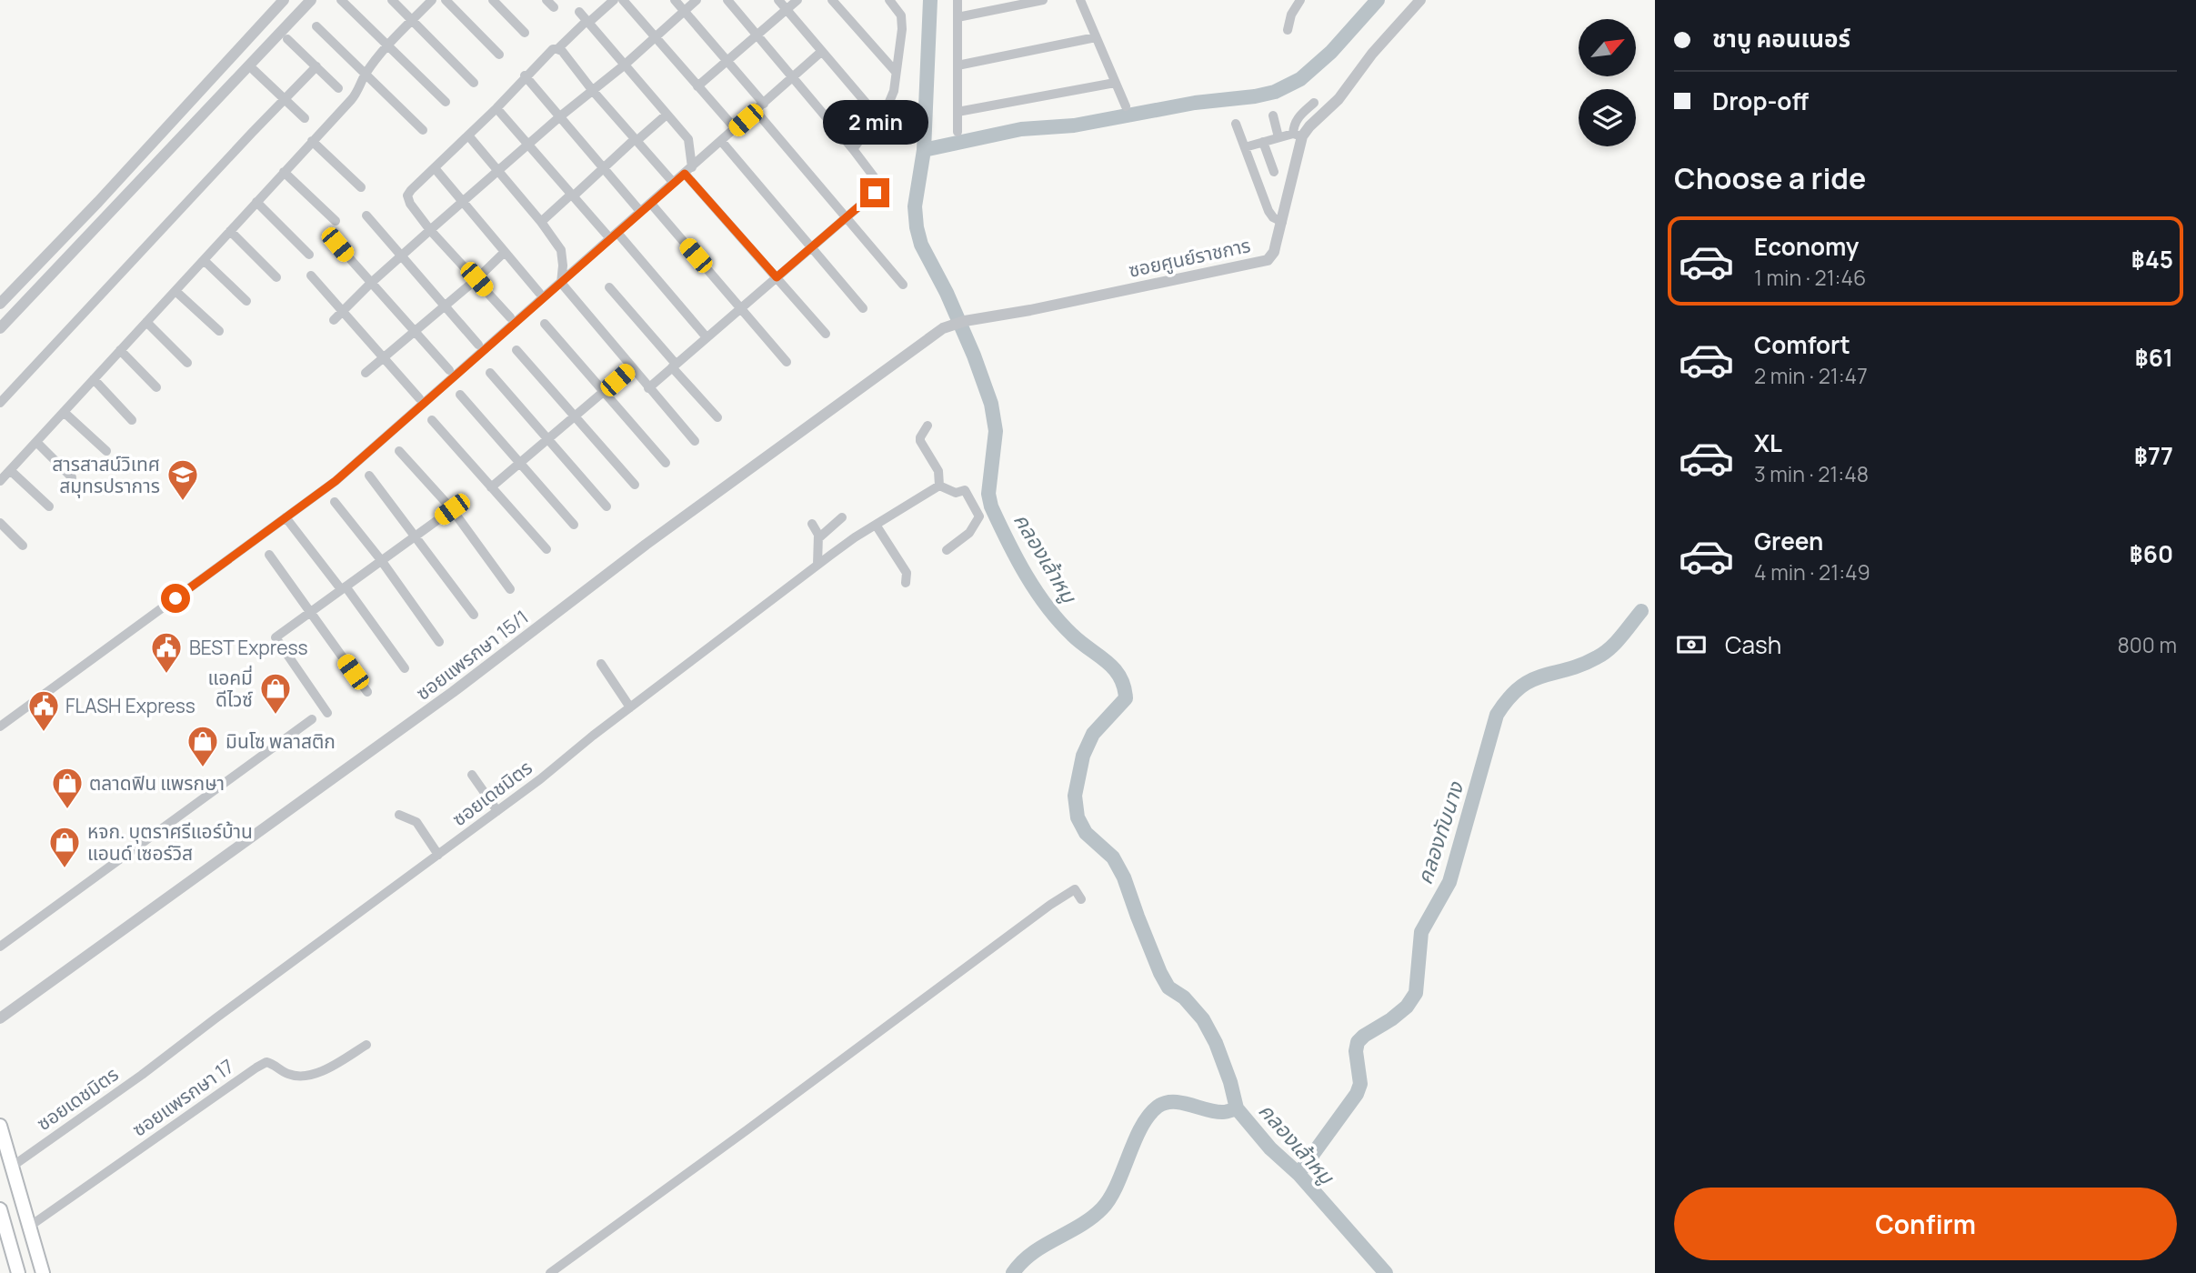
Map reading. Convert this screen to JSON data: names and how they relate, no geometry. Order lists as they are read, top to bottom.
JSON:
{
  "streets": {
    "street": [
      "ซอยศูนย์ราชการ",
      "ซอยแพรกษา 15/1",
      "ซอยเดชมิตร",
      "ซอยแพรกษา 17"
    ]
  },
  "crossings": [
    ["ซอยศูนย์ราชการ", "ซอยแพรกษา 15/1"]
  ],
  "water": ["คลองเล้าหมู", "คลองทับนาง"],
  "places": {
    "school or university": ["สารสาสน์วิเทศ สมุทรปราการ"],
    "public building": ["BEST Express", "FLASH Express"],
    "shop": [
      "แอคมี่ ดีไวซ์",
      "มินโซ พลาสติก",
      "ตลาดฟิน แพรกษา",
      "หจก. บุตราศรีแอร์บ้าน แอนด์ เซอร์วิส"
    ]
  },
  "north": "top right",
  "page": {
    "banner": ["ชาบู คอนเนอร์", "Drop-off"],
    "bubble": "2 min",
    "heading": "Choose a ride",
    "list": [
      {
        "name": "Economy",
        "note": "1 min · 21:46",
        "value": "฿45"
      },
      {
        "name": "Comfort",
        "note": "2 min · 21:47",
        "value": "฿61"
      },
      {
        "name": "XL",
        "note": "3 min · 21:48",
        "value": "฿77"
      },
      {
        "name": "Green",
        "note": "4 min · 21:49",
        "value": "฿60"
      }
    ],
    "pay": ["Cash", "800 m"],
    "buttons": "Confirm"
  }
}
